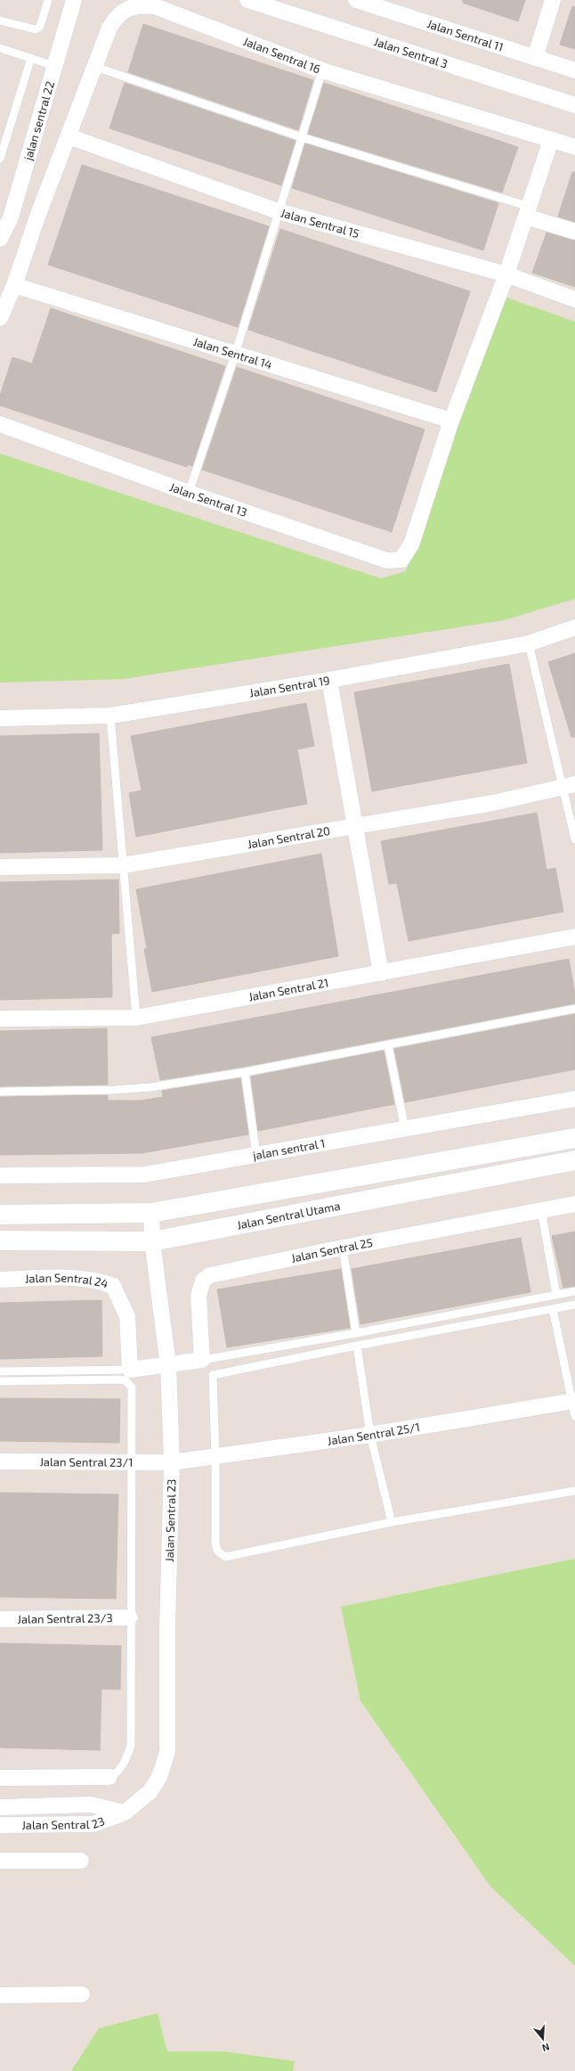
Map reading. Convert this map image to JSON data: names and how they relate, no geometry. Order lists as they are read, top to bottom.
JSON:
{
  "streets": {
    "street": [
      "Jalan Sentral 11",
      "Jalan Sentral 3",
      "Jalan Sentral 16",
      "jalan sentral 22",
      "Jalan Sentral 15",
      "Jalan Sentral 14",
      "Jalan Sentral 13",
      "Jalan Sentral 19",
      "Jalan Sentral 20",
      "Jalan Sentral 21",
      "jalan sentral 1",
      "Jalan Sentral Utama",
      "Jalan Sentral 25",
      "Jalan Sentral 24",
      "Jalan Sentral 25/1",
      "Jalan Sentral 23/1",
      "Jalan Sentral 23",
      "Jalan Sentral 23/3"
    ]
  },
  "crossings": [
    ["Jalan Sentral 16", "Jalan Sentral 15"],
    ["Jalan Sentral 16", "Jalan Sentral 14"],
    ["Jalan Sentral 14", "Jalan Sentral 13"],
    ["Jalan Sentral Utama", "Jalan Sentral 23"],
    ["Jalan Sentral 25/1", "Jalan Sentral 23/1"],
    ["Jalan Sentral 25/1", "Jalan Sentral 23"],
    ["Jalan Sentral 23/1", "Jalan Sentral 23"]
  ],
  "north": "bottom"
}
